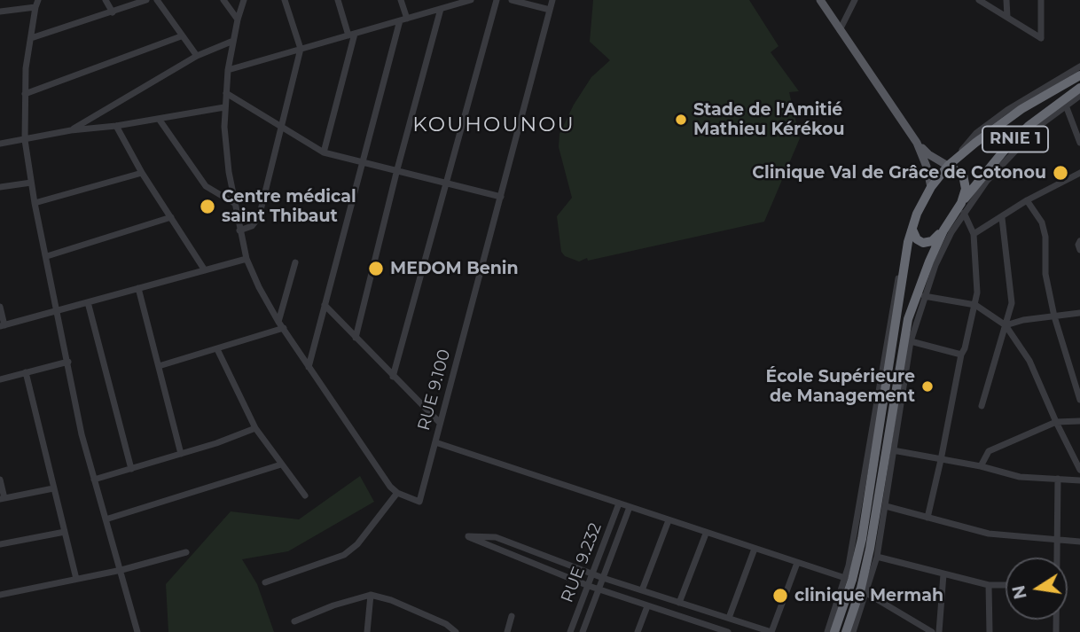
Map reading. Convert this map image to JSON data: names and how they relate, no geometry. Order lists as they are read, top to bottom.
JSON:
{
  "streets": {
    "highway": ["RNIE 1"],
    "street": ["RUE 9.100", "RUE 9.232"]
  },
  "crossings": [
    ["RUE 9.100", "RUE 9.232"]
  ],
  "districts": ["KOUHOUNOU"],
  "places": [
    "Stade de l'Amitié Mathieu Kérékou",
    "Clinique Val de Grâce de Cotonou",
    "Centre médical saint Thibaut",
    "MEDOM Benin",
    "École Supérieure de Management",
    "clinique Mermah"
  ],
  "north": "left"
}
